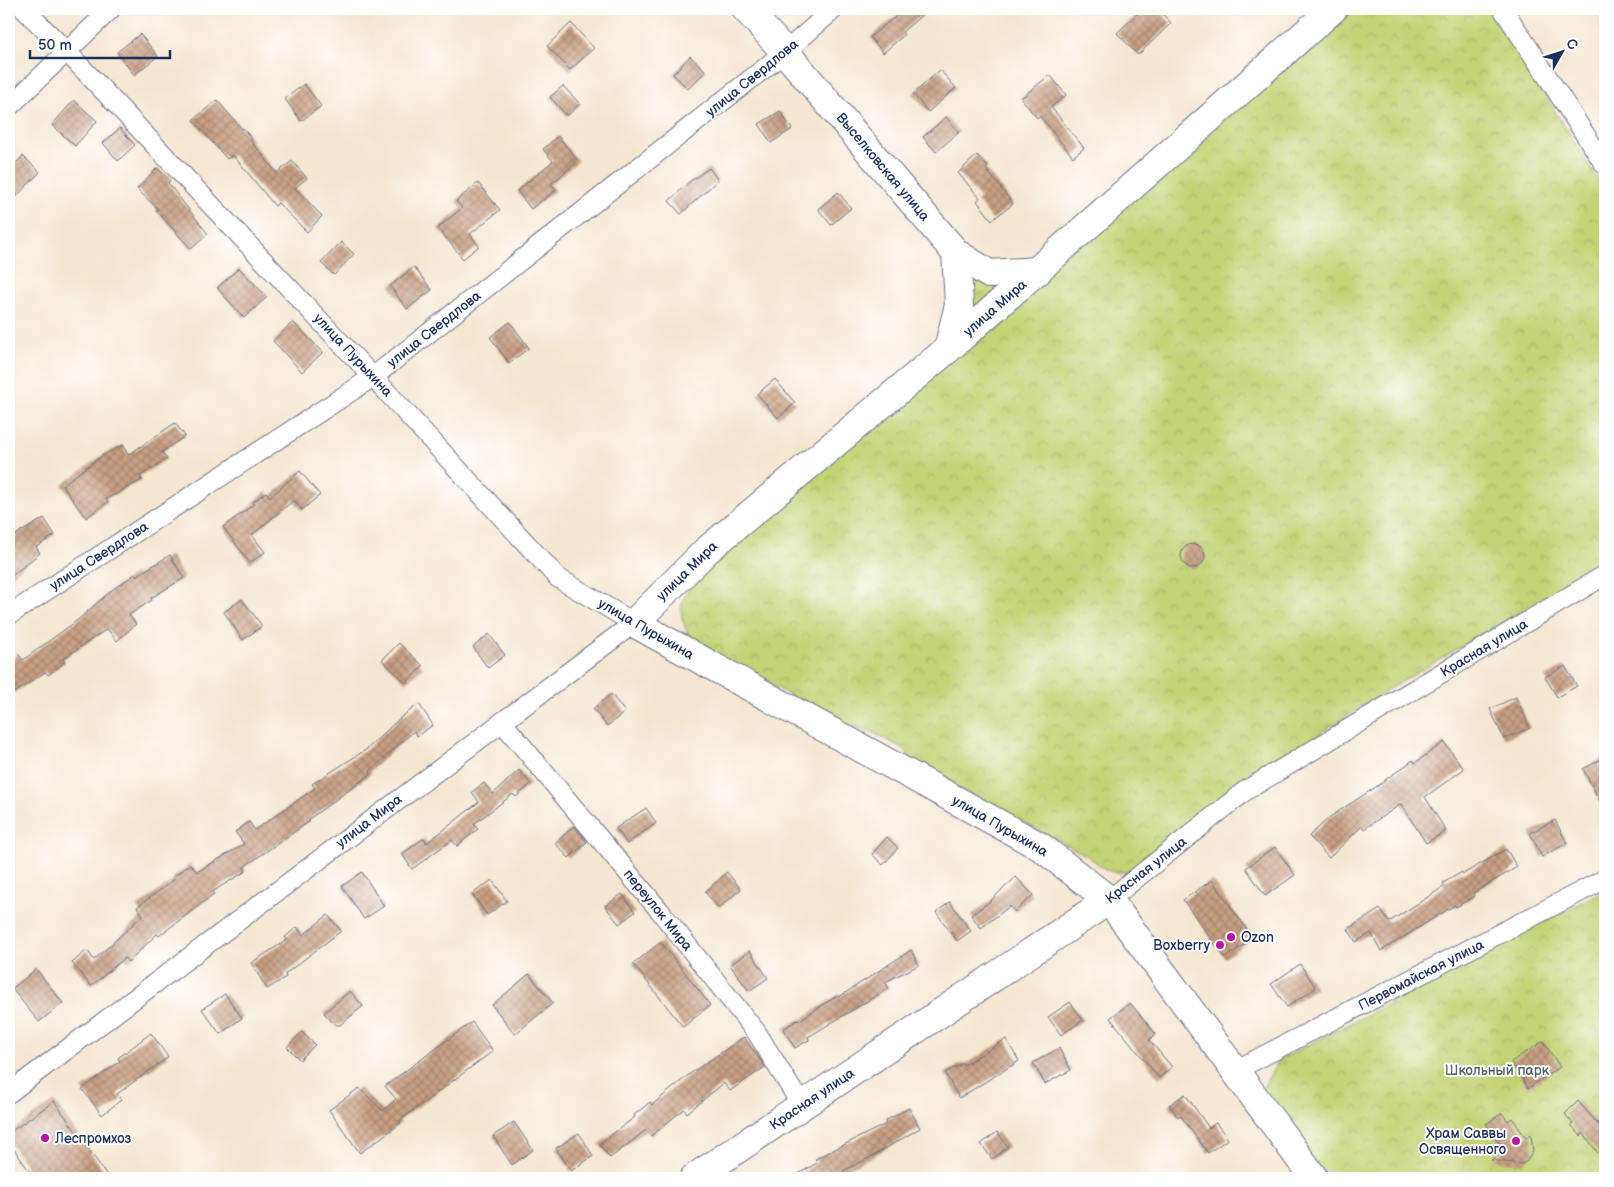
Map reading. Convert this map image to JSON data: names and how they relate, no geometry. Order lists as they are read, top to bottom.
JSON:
{
  "streets": {
    "street": [
      "улица Свердлова",
      "Выселковская улица",
      "улица Мира",
      "улица Пурыхина",
      "Красная улица",
      "переулок Мира",
      "Первомайская улица"
    ]
  },
  "crossings": [
    ["улица Свердлова", "Выселковская улица"],
    ["улица Свердлова", "улица Пурыхина"],
    ["Выселковская улица", "улица Мира"],
    ["улица Мира", "улица Пурыхина"],
    ["улица Мира", "переулок Мира"],
    ["улица Пурыхина", "Красная улица"],
    ["улица Пурыхина", "Первомайская улица"],
    ["Красная улица", "переулок Мира"]
  ],
  "parks": ["Школьный парк"],
  "places": [
    "Ozon",
    "Boxberry",
    "Леспромхоз",
    "Храм Саввы Освященного"
  ],
  "scale_bar": "50 m",
  "north": "top right"
}
